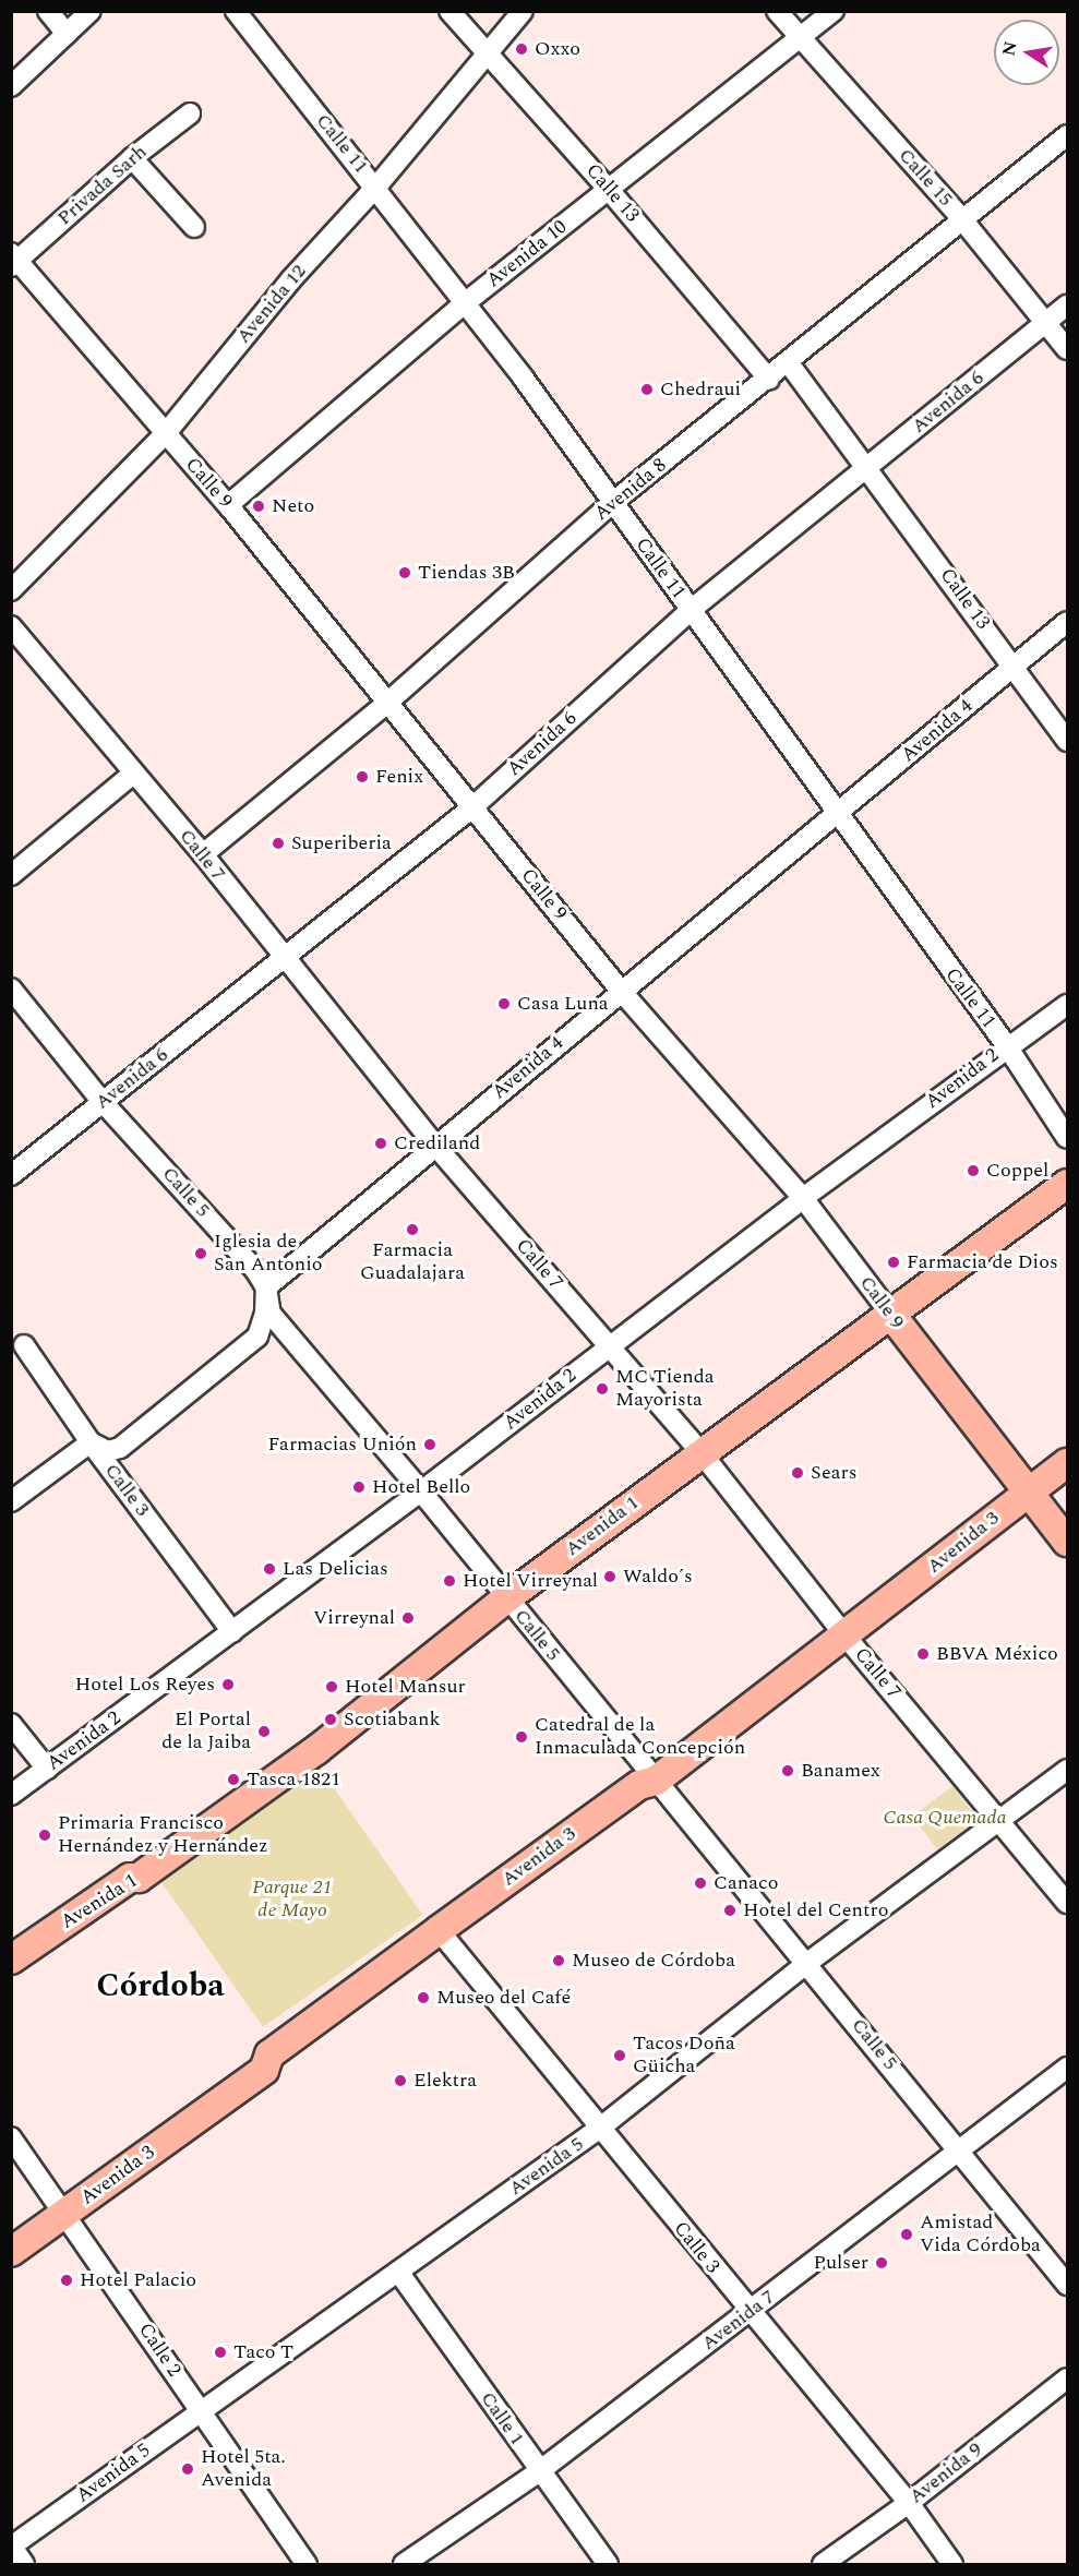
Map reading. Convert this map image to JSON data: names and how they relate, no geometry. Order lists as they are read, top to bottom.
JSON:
{
  "streets": {
    "main road": ["Calle 9", "Avenida 1", "Avenida 3"],
    "street": [
      "Calle 11",
      "Calle 15",
      "Privada Sarh",
      "Calle 13",
      "Avenida 10",
      "Avenida 12",
      "Avenida 6",
      "Avenida 8",
      "Avenida 4",
      "Calle 7",
      "Avenida 2",
      "Calle 5",
      "Calle 3",
      "Avenida 5",
      "Avenida 7",
      "Calle 2",
      "Calle 1",
      "Avenida 9"
    ]
  },
  "crossings": [
    ["Calle 11", "Avenida 10"],
    ["Calle 11", "Avenida 12"],
    ["Calle 11", "Avenida 6"],
    ["Calle 11", "Avenida 8"],
    ["Calle 11", "Avenida 4"],
    ["Calle 11", "Avenida 2"],
    ["Calle 15", "Avenida 10"],
    ["Calle 15", "Avenida 6"],
    ["Calle 15", "Avenida 8"],
    ["Privada Sarh", "Calle 9"],
    ["Calle 13", "Avenida 10"],
    ["Calle 13", "Avenida 12"],
    ["Calle 13", "Avenida 6"],
    ["Calle 13", "Avenida 8"],
    ["Calle 13", "Avenida 4"],
    ["Avenida 10", "Calle 9"],
    ["Avenida 12", "Calle 9"],
    ["Avenida 6", "Calle 9"],
    ["Avenida 6", "Calle 7"],
    ["Avenida 6", "Calle 5"],
    ["Calle 9", "Avenida 8"],
    ["Calle 9", "Avenida 4"],
    ["Calle 9", "Avenida 2"],
    ["Calle 9", "Avenida 1"],
    ["Calle 9", "Avenida 3"],
    ["Avenida 8", "Calle 7"],
    ["Avenida 4", "Calle 7"],
    ["Avenida 4", "Calle 5"],
    ["Calle 7", "Avenida 2"],
    ["Calle 7", "Avenida 1"],
    ["Calle 7", "Avenida 3"],
    ["Calle 7", "Avenida 5"],
    ["Avenida 2", "Calle 5"],
    ["Avenida 2", "Calle 3"],
    ["Calle 5", "Avenida 1"],
    ["Calle 5", "Avenida 3"],
    ["Calle 5", "Avenida 5"],
    ["Calle 5", "Avenida 7"],
    ["Calle 3", "Avenida 3"],
    ["Calle 3", "Avenida 5"],
    ["Calle 3", "Avenida 7"],
    ["Calle 3", "Avenida 9"],
    ["Avenida 3", "Calle 2"],
    ["Avenida 5", "Calle 2"],
    ["Avenida 5", "Calle 1"],
    ["Avenida 7", "Calle 1"]
  ],
  "districts": ["Córdoba"],
  "parks": ["Casa Quemada", "Parque 21 de Mayo"],
  "places": [
    "Oxxo",
    "Chedraui",
    "Neto",
    "Tiendas 3B",
    "Fenix",
    "Superiberia",
    "Casa Luna",
    "Crediland",
    "Coppel",
    "Farmacia Guadalajara",
    "Iglesia de San Antonio",
    "Farmacia de Dios",
    "MC Tienda Mayorista",
    "Farmacias Unión",
    "Sears",
    "Hotel Bello",
    "Las Delicias",
    "Waldo´s",
    "Hotel Virreynal",
    "Virreynal",
    "BBVA México",
    "Hotel Los Reyes",
    "Hotel Mansur",
    "Scotiabank",
    "El Portal de la Jaiba",
    "Catedral de la Inmaculada Concepción",
    "Banamex",
    "Tasca 1821",
    "Primaria Francisco Hernández y Hernández",
    "Canaco",
    "Hotel del Centro",
    "Museo de Córdoba",
    "Museo del Café",
    "Tacos Doña Güicha",
    "Elektra",
    "Amistad Vida Córdoba",
    "Pulser",
    "Hotel Palacio",
    "Taco T",
    "Hotel 5ta. Avenida"
  ],
  "north": "left"
}
